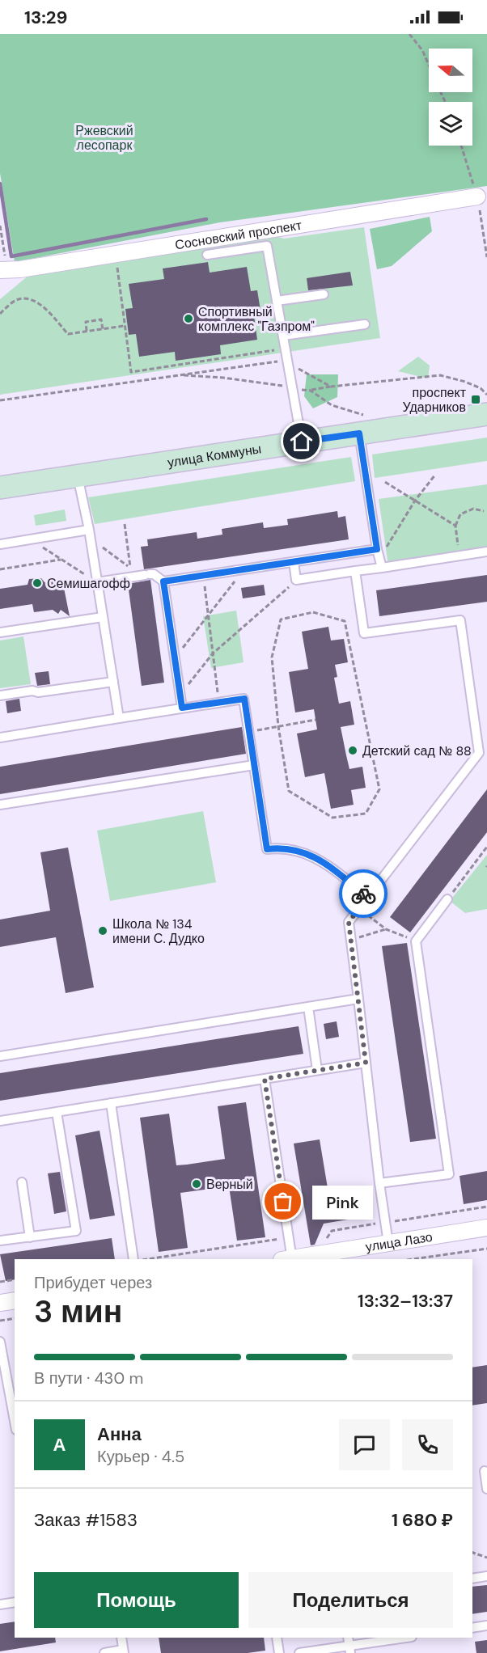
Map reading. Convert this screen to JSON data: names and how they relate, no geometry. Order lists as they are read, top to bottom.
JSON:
{
  "streets": {
    "main road": ["улица Коммуны"],
    "street": ["Сосновский проспект", "улица Лазо"]
  },
  "parks": ["Ржевский лесопарк"],
  "places": {
    "other": [
      "Cпортивный комплекс \"Газпром\"",
      "Семишагофф",
      "Детский сад № 88",
      "Школа № 134 имени С. Дудко",
      "Верный",
      "Pink"
    ],
    "transit": ["проспект Ударников"]
  },
  "north": "left",
  "page": {
    "status": "13:29",
    "bubble": "Pink",
    "heading": ["3 мин", "Прибудет через", "13:32–13:37"],
    "panel": [
      "Анна",
      "Курьер · 4.5",
      "Заказ #1583",
      "1 680 ₽"
    ],
    "bar": "В пути · 430 m",
    "round": "А",
    "buttons": ["Помощь", "Поделиться"]
  }
}
